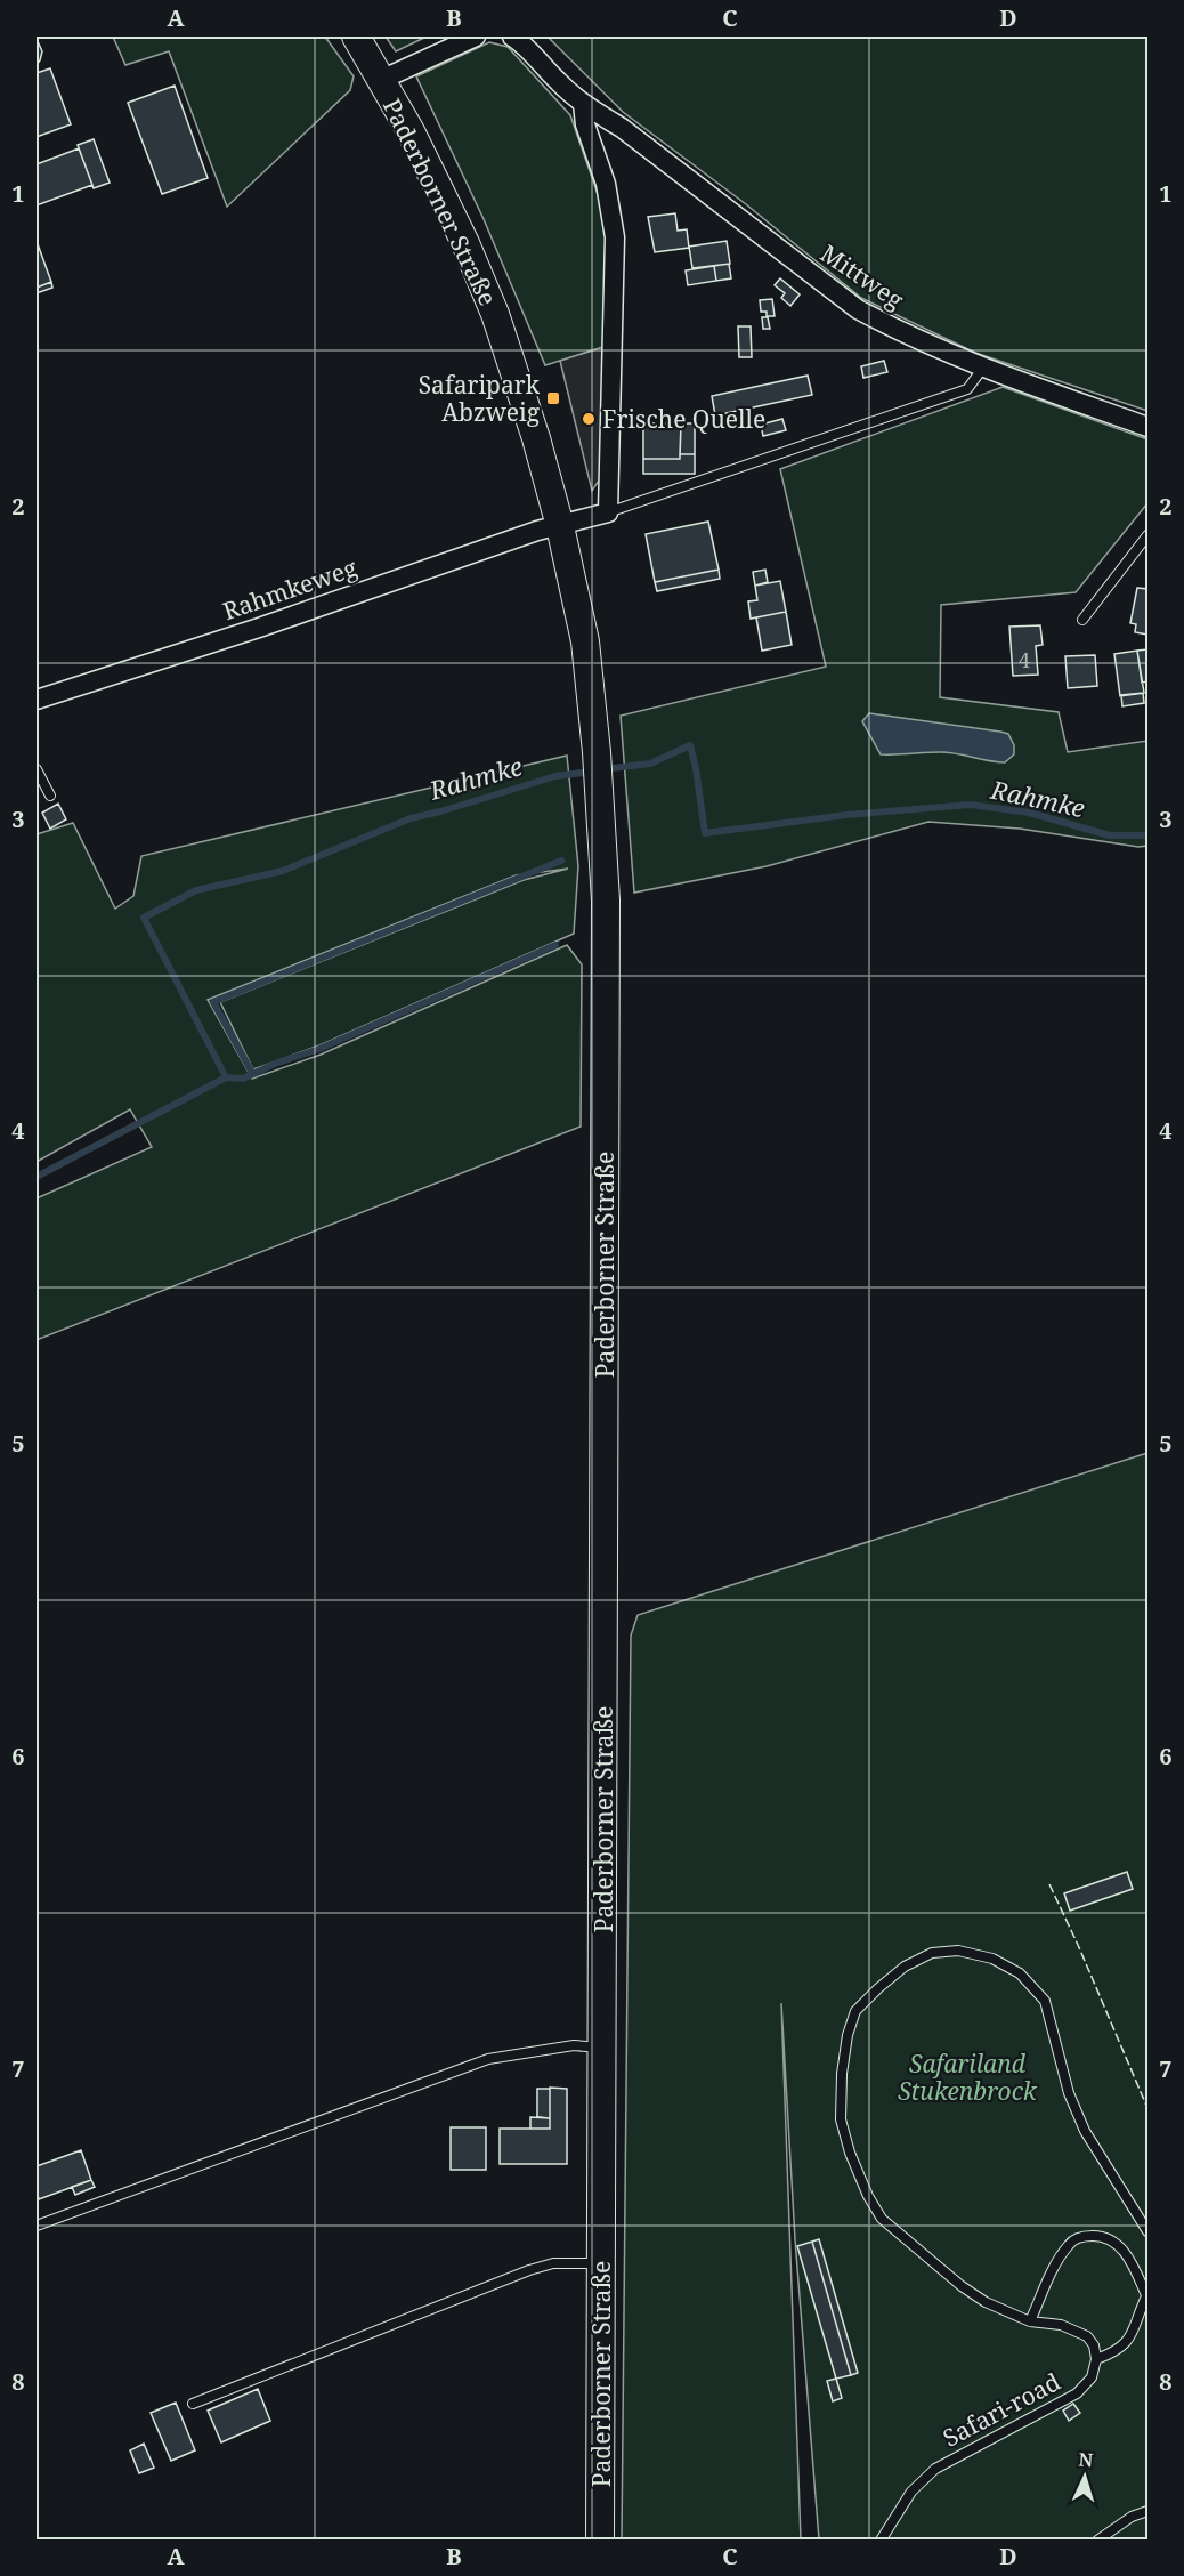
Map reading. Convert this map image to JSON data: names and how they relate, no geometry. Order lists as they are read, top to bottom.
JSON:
{
  "streets": {
    "main road": ["Paderborner Straße"],
    "street": ["Mittweg", "Rahmkeweg"],
    "lane": ["Safari-road"]
  },
  "crossings": [
    ["Paderborner Straße", "Rahmkeweg"]
  ],
  "water": ["Rahmke"],
  "parks": ["Safariland Stukenbrock"],
  "places": {
    "transit": ["Safaripark Abzweig"],
    "other": ["Frische Quelle"]
  },
  "house_numbers": ["4"],
  "north": "top",
  "grid": {
    "columns": [
      "A",
      "B",
      "C",
      "D"
    ],
    "rows": [
      "1",
      "2",
      "3",
      "4",
      "5",
      "6",
      "7",
      "8"
    ]
  }
}
